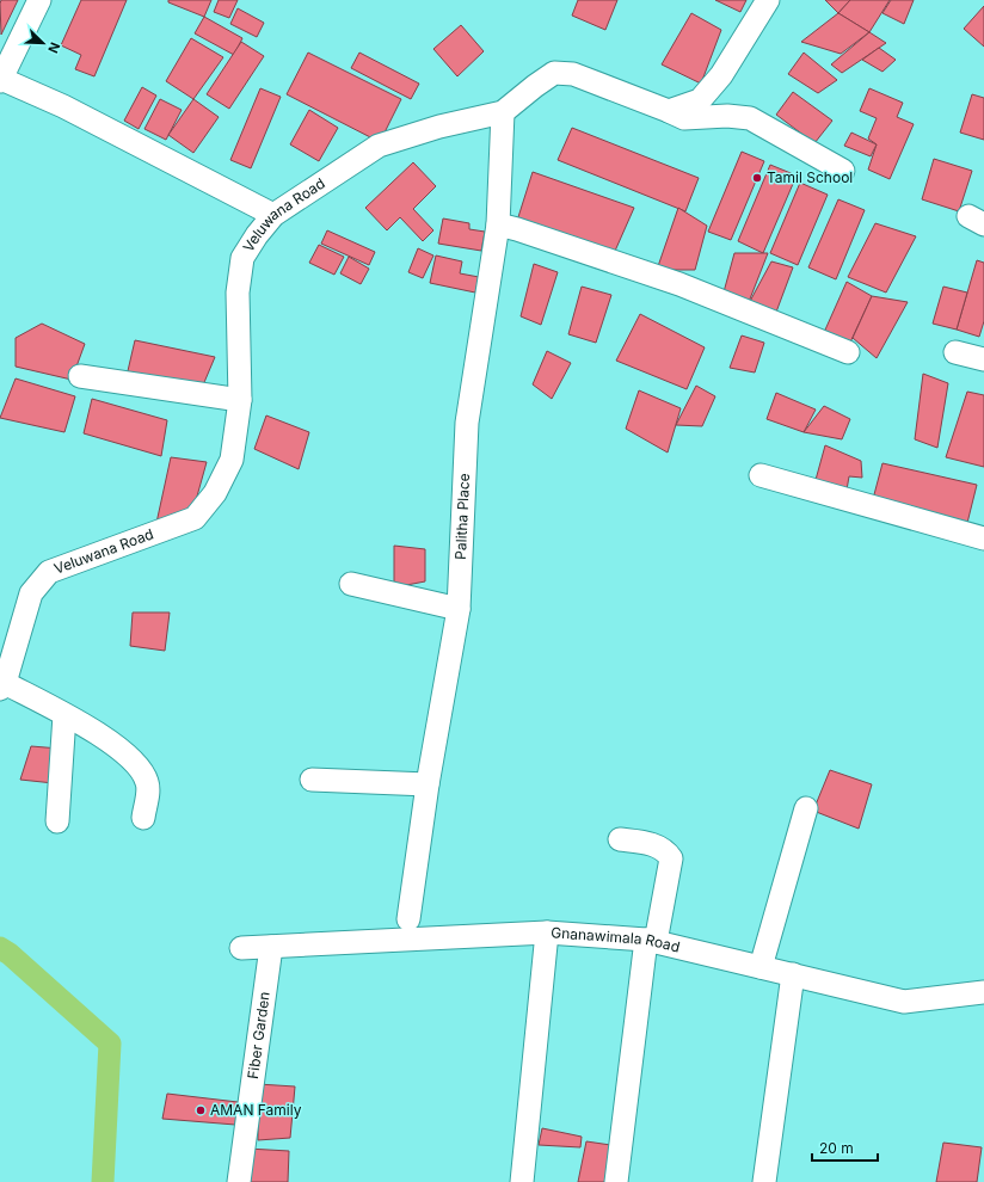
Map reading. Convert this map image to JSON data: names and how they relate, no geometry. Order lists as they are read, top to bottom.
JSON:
{
  "streets": {
    "street": [
      "Veluwana Road",
      "Palitha Place",
      "Gnanawimala Road",
      "Fiber Garden"
    ]
  },
  "crossings": [
    ["Veluwana Road", "Palitha Place"],
    ["Gnanawimala Road", "Fiber Garden"]
  ],
  "places": ["Tamil School", "AMAN Family"],
  "scale_bar": "20 m",
  "north": "bottom right"
}
